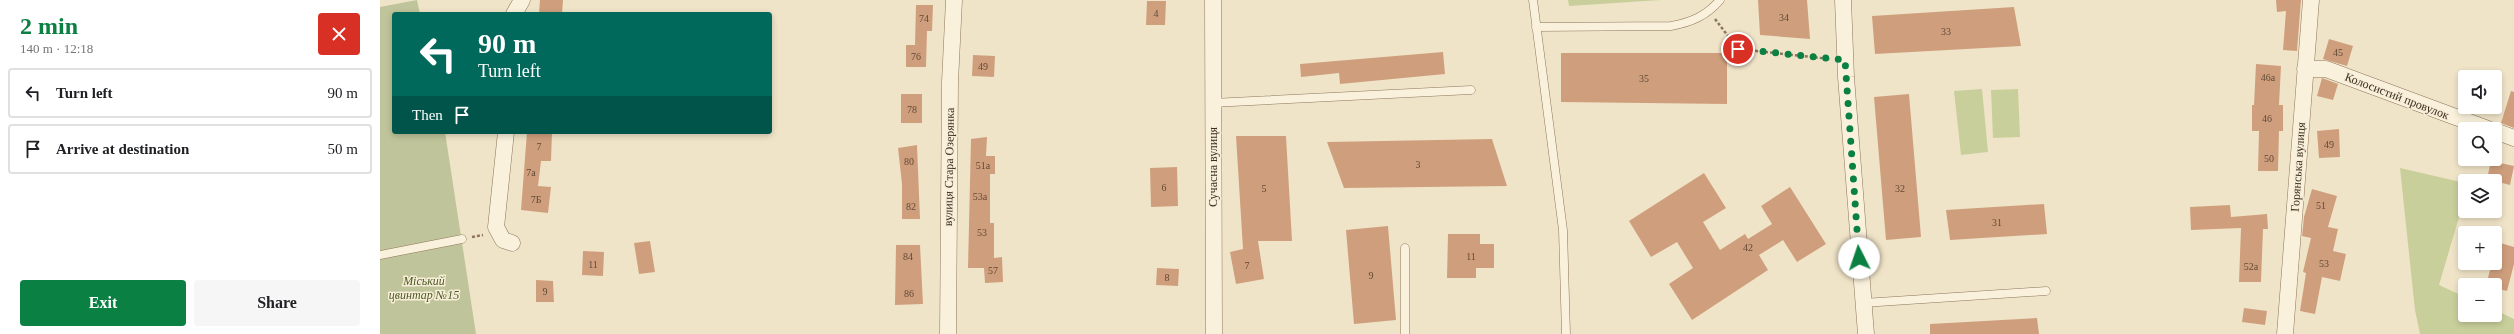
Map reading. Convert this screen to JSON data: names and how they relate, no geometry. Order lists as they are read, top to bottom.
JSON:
{
  "streets": {
    "street": [
      "Колосистий провулок",
      "вулиця Стара Озерянка",
      "Сучасна вулиця",
      "Горянська вулиця"
    ]
  },
  "crossings": [
    ["Колосистий провулок", "Горянська вулиця"]
  ],
  "parks": ["Міський цвинтар №15"],
  "house_numbers": [
    "4",
    "34",
    "74",
    "33",
    "45",
    "76",
    "49",
    "46а",
    "35",
    "78",
    "46",
    "49",
    "7",
    "50",
    "80",
    "3",
    "51а",
    "7а",
    "6",
    "5",
    "32",
    "53а",
    "7Б",
    "51",
    "82",
    "31",
    "53",
    "42",
    "84",
    "11",
    "53",
    "11",
    "7",
    "52а",
    "57",
    "9",
    "8",
    "9",
    "86"
  ],
  "page": {
    "heading": ["2 min", "140 m · 12:18"],
    "turn": ["90 m", "Turn left"],
    "list": [
      {
        "name": "Turn left",
        "value": "90 m"
      },
      {
        "name": "Arrive at destination",
        "value": "50 m"
      }
    ],
    "map_buttons": ["+", "−"],
    "then": "Then",
    "buttons": ["Exit", "Share"]
  }
}
